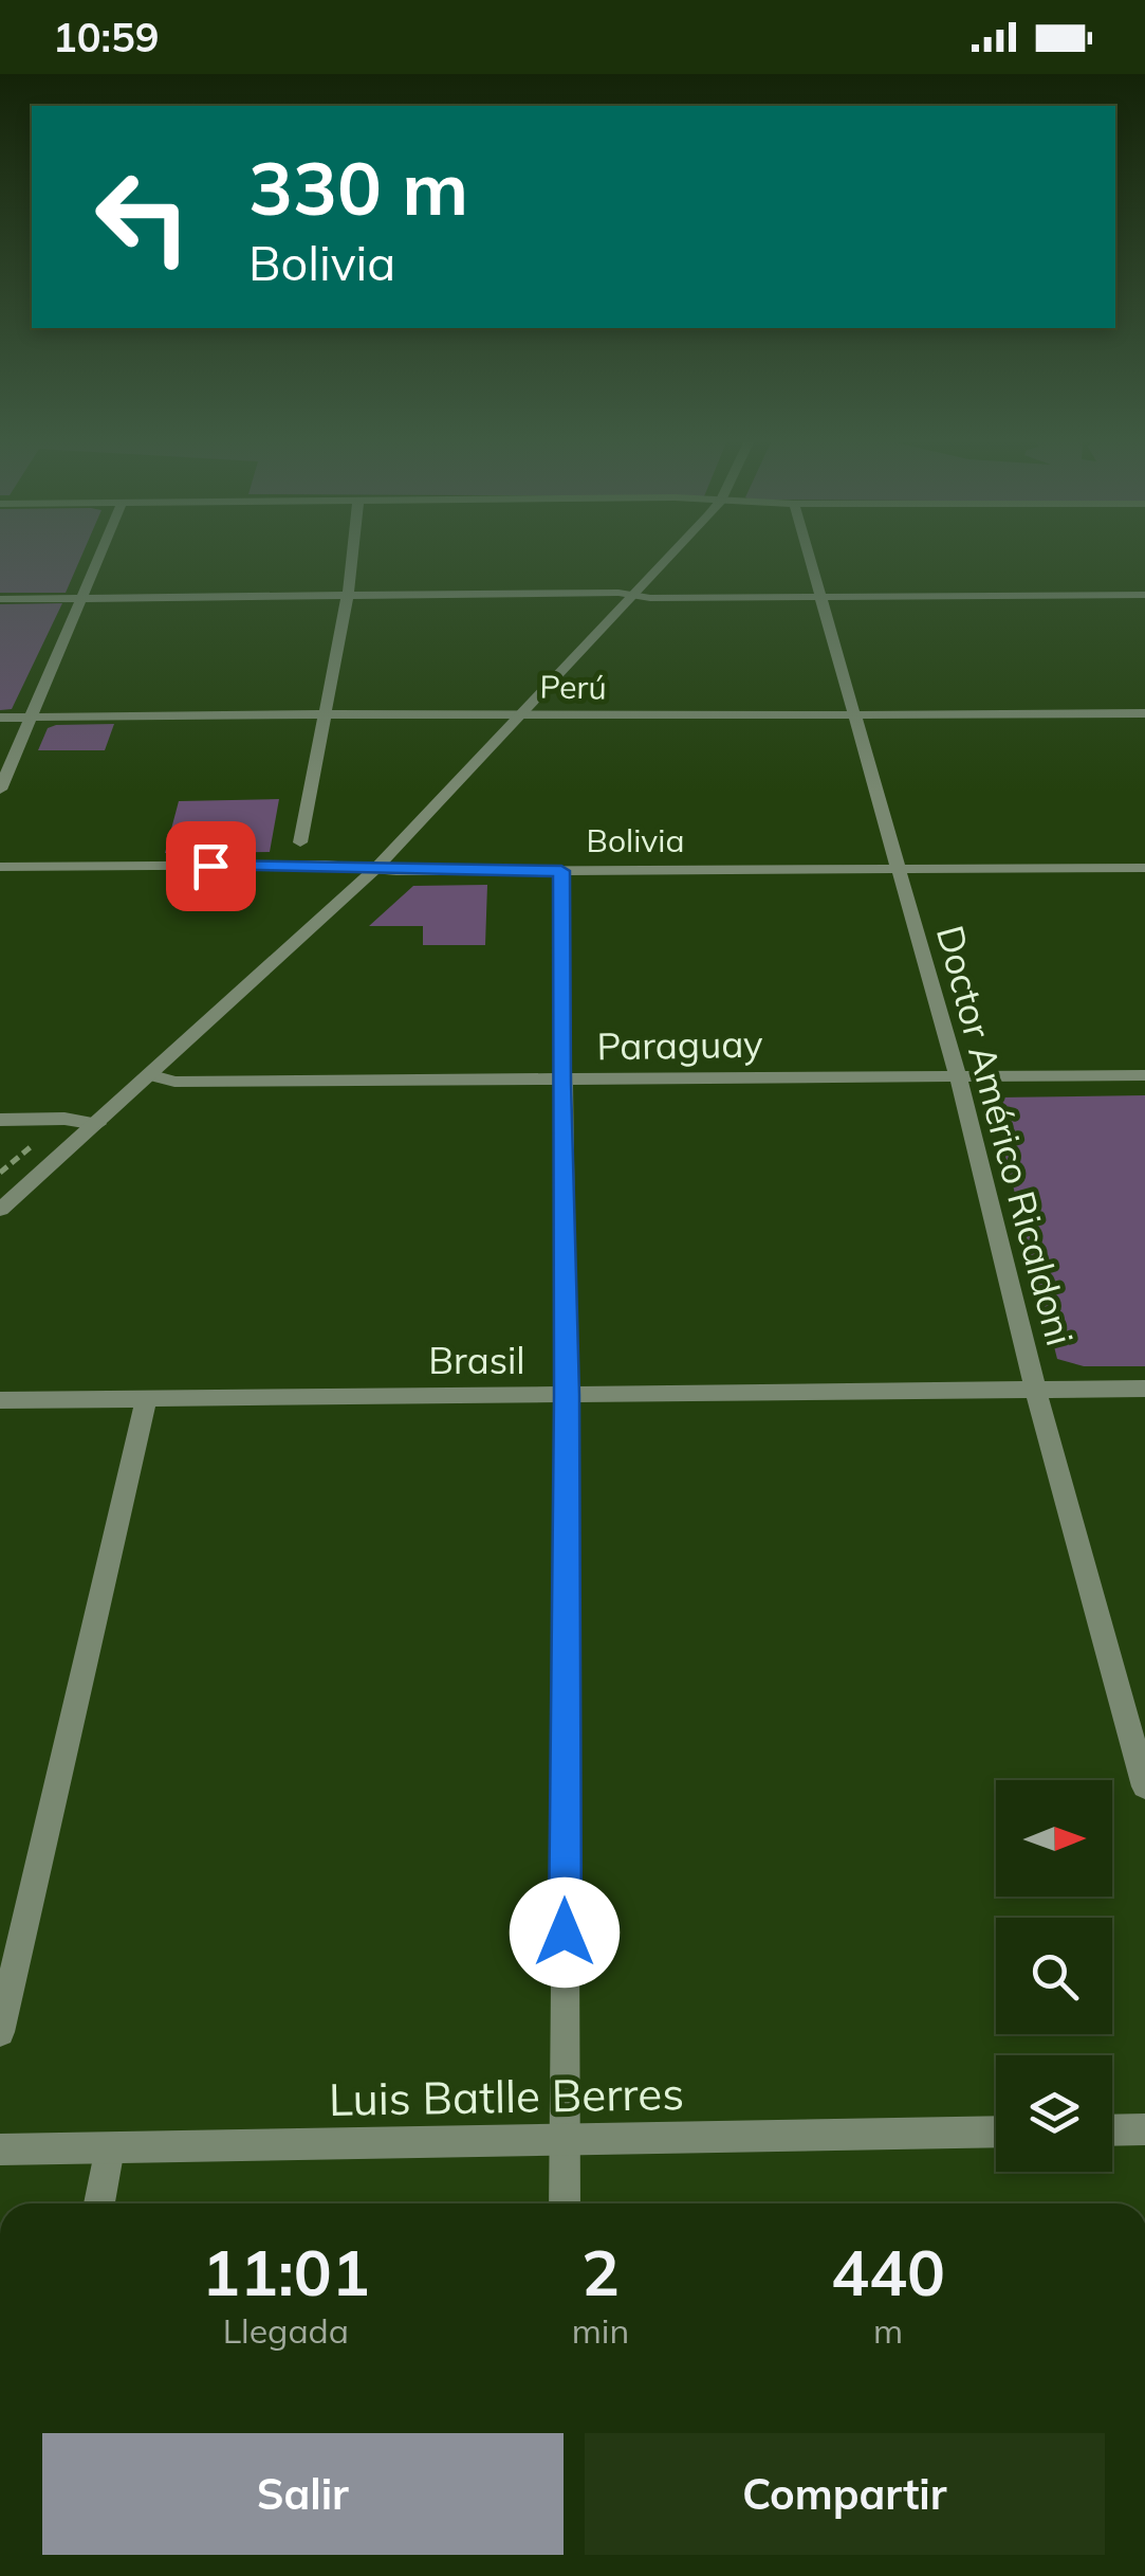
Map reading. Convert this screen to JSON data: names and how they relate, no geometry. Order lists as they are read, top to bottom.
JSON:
{
  "streets": {
    "street": [
      "Perú",
      "Bolivia",
      "Paraguay",
      "Doctor Américo Ricaldoni",
      "Brasil",
      "Luis Batlle Berres"
    ]
  },
  "crossings": [
    ["Perú", "Doctor Américo Ricaldoni"],
    ["Bolivia", "Doctor Américo Ricaldoni"],
    ["Paraguay", "Doctor Américo Ricaldoni"],
    ["Doctor Américo Ricaldoni", "Brasil"]
  ],
  "north": "right",
  "page": {
    "status": "10:59",
    "turn": ["330 m", "Bolivia"],
    "eta": [
      "11:01",
      "Llegada",
      "2",
      "min",
      "440",
      "m"
    ],
    "buttons": ["Salir", "Compartir"]
  }
}
